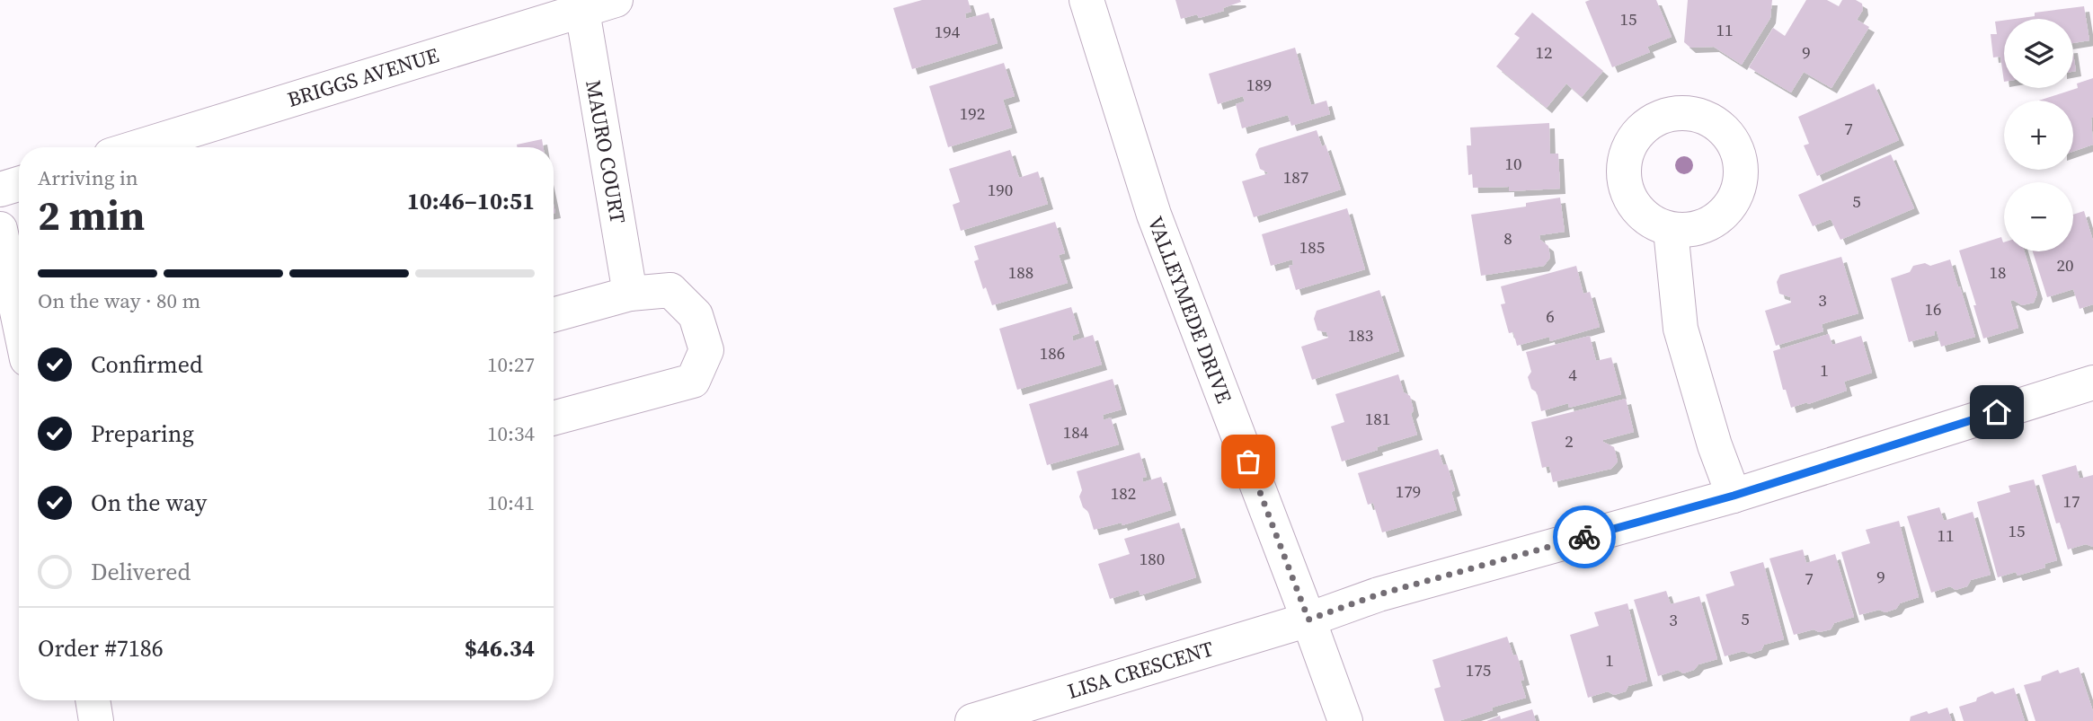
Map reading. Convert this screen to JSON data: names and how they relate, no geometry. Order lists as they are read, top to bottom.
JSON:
{
  "streets": {
    "street": [
      "BRIGGS AVENUE",
      "MAURO COURT",
      "VALLEYMEDE DRIVE",
      "LISA CRESCENT"
    ]
  },
  "crossings": [
    ["BRIGGS AVENUE", "MAURO COURT"],
    ["VALLEYMEDE DRIVE", "LISA CRESCENT"]
  ],
  "house_numbers": [
    "15",
    "11",
    "194",
    "12",
    "9",
    "189",
    "192",
    "7",
    "10",
    "187",
    "190",
    "5",
    "8",
    "185",
    "20",
    "188",
    "18",
    "3",
    "16",
    "6",
    "183",
    "186",
    "1",
    "4",
    "181",
    "184",
    "2",
    "179",
    "182",
    "17",
    "15",
    "11",
    "180",
    "9",
    "7",
    "5",
    "3",
    "1",
    "175"
  ],
  "page": {
    "map_buttons": ["+", "−"],
    "heading": ["2 min", "Arriving in", "10:46–10:51"],
    "panel": ["Order #7186", "$46.34"],
    "bar": "On the way · 80 m",
    "list": [
      ["Confirmed", "10:27"],
      ["Preparing", "10:34"],
      ["On the way", "10:41"],
      "Delivered"
    ]
  }
}
